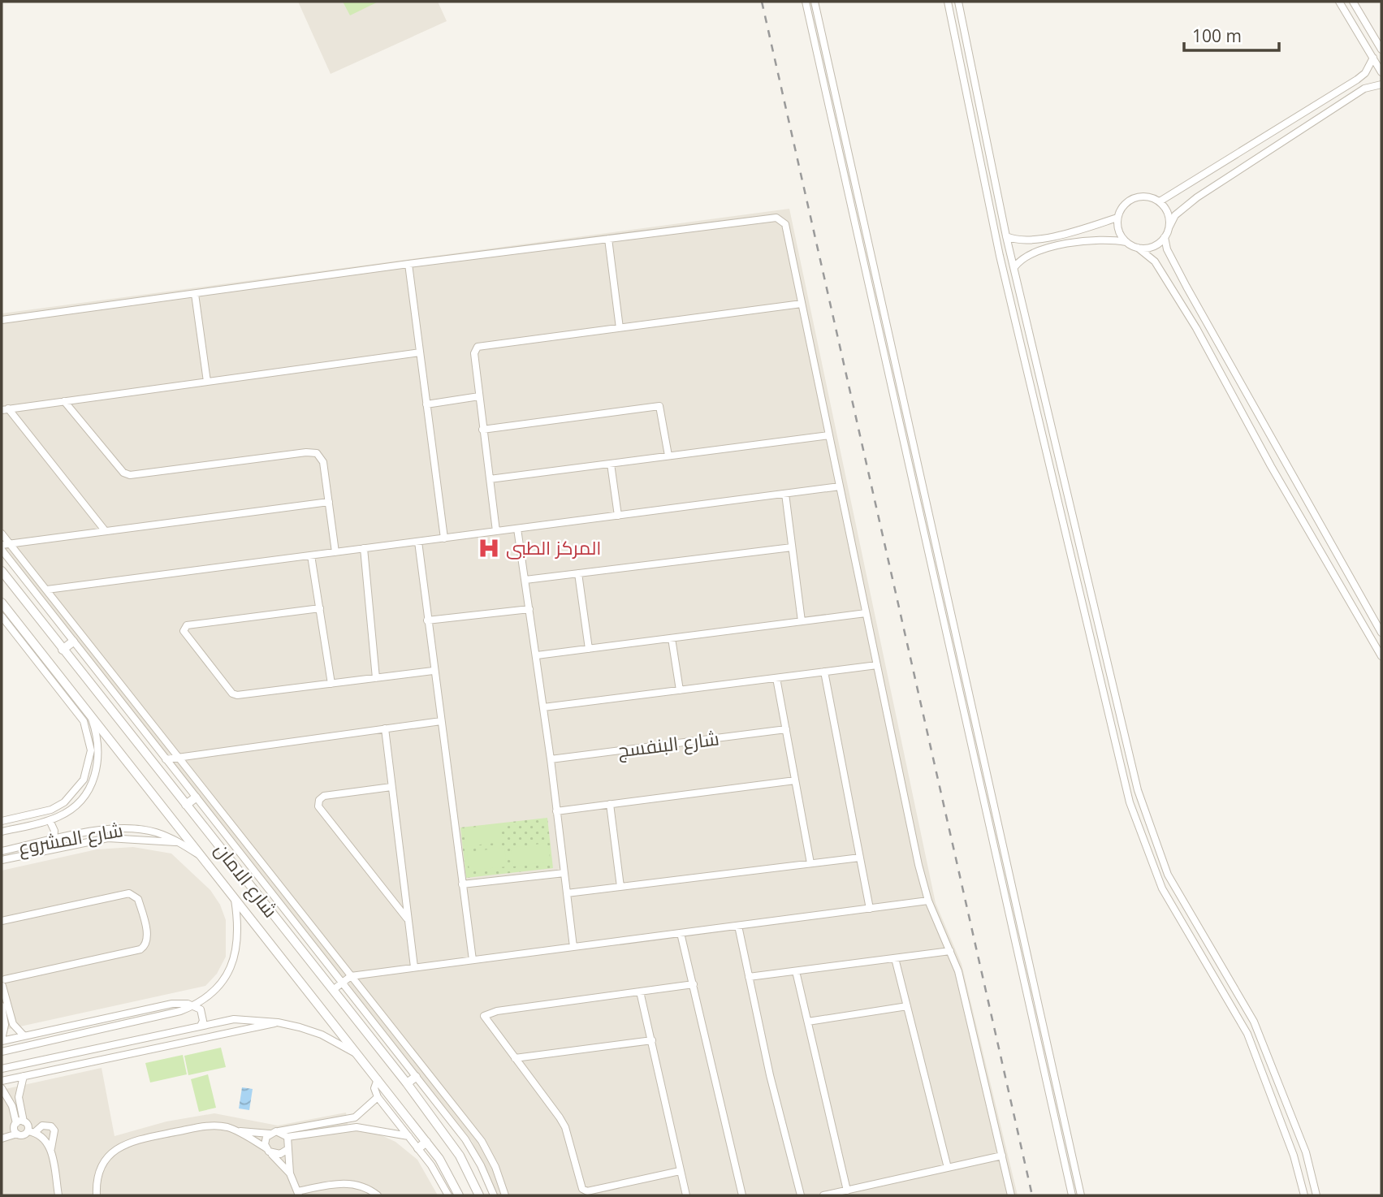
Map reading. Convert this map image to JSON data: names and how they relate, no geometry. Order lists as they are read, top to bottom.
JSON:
{
  "streets": {
    "street": ["شارع البنفسج", "شارع المشروع", "شارع الامان"]
  },
  "crossings": [
    ["شارع المشروع", "شارع الامان"]
  ],
  "places": {
    "hospital": ["المركز الطبى"]
  },
  "scale_bar": "100 m"
}
